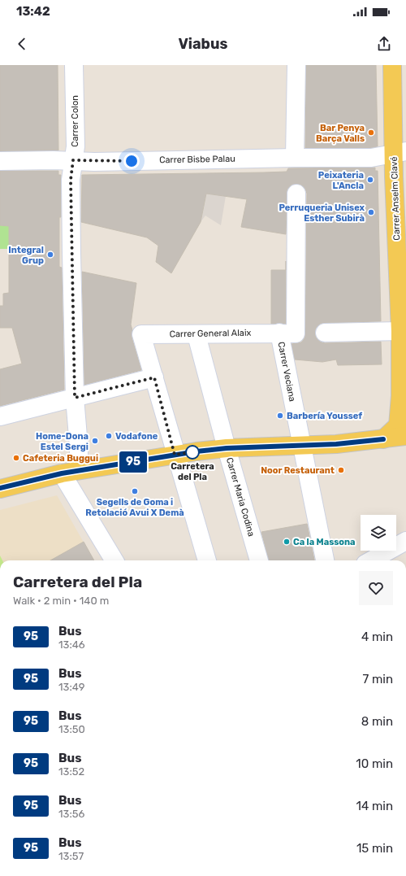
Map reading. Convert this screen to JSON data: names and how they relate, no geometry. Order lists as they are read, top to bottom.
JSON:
{
  "streets": {
    "main road": ["Carrer Anselm Clavé"],
    "street": [
      "Carrer Colon",
      "Carrer Bisbe Palau",
      "Carrer General Alaix",
      "Carrer Veciana",
      "Carrer Maria Codina"
    ]
  },
  "crossings": [
    ["Carrer Colon", "Carrer Bisbe Palau"],
    ["Carrer Bisbe Palau", "Carrer Anselm Clavé"],
    ["Carrer General Alaix", "Carrer Veciana"],
    ["Carrer General Alaix", "Carrer Maria Codina"]
  ],
  "places": [
    "Bar Penya Barça Valls",
    "Peixateria L'Ancla",
    "Perruqueria Unisex Esther Subirà",
    "Integral Grup",
    "Barbería Youssef",
    "Vodafone",
    "Home-Dona Estel Sergi",
    "Carretera del Pla",
    "Cafeteria Buggui",
    "Noor Restaurant",
    "Segells de Goma i Retolació Avui X Demà",
    "Ca la Massona"
  ],
  "lines": ["bus line 95"],
  "page": {
    "status": "13:42",
    "header": "Viabus",
    "on_map": "95",
    "heading": ["Carretera del Pla", "Walk · 2 min · 140 m"],
    "list": [
      {
        "mark": "95",
        "name": "Bus",
        "note": "13:46",
        "value": "4 min"
      },
      {
        "mark": "95",
        "name": "Bus",
        "note": "13:49",
        "value": "7 min"
      },
      {
        "mark": "95",
        "name": "Bus",
        "note": "13:50",
        "value": "8 min"
      },
      {
        "mark": "95",
        "name": "Bus",
        "note": "13:52",
        "value": "10 min"
      },
      {
        "mark": "95",
        "name": "Bus",
        "note": "13:56",
        "value": "14 min"
      },
      {
        "mark": "95",
        "name": "Bus",
        "note": "13:57",
        "value": "15 min"
      }
    ]
  }
}
